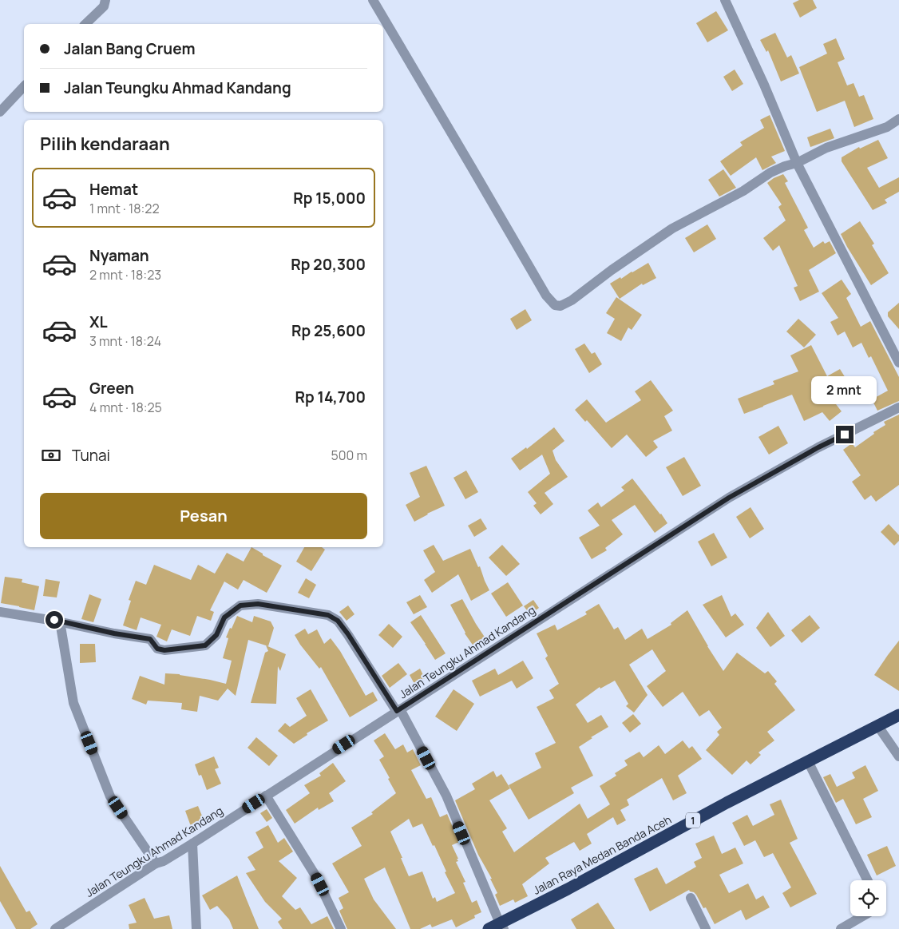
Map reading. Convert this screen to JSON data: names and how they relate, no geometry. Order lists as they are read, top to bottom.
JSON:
{
  "streets": {
    "highway": ["1", "Jalan Raya Medan Banda Aceh"],
    "street": ["Jalan Teungku Ahmad Kandang"]
  },
  "page": {
    "banner": ["Jalan Bang Cruem", "Jalan Teungku Ahmad Kandang"],
    "heading": "Pilih kendaraan",
    "list": [
      {
        "name": "Hemat",
        "note": "1 mnt · 18:22",
        "value": "Rp 15,000"
      },
      {
        "name": "Nyaman",
        "note": "2 mnt · 18:23",
        "value": "Rp 20,300"
      },
      {
        "name": "XL",
        "note": "3 mnt · 18:24",
        "value": "Rp 25,600"
      },
      {
        "name": "Green",
        "note": "4 mnt · 18:25",
        "value": "Rp 14,700"
      }
    ],
    "bubble": "2 mnt",
    "pay": ["Tunai", "500 m"],
    "buttons": "Pesan"
  }
}
